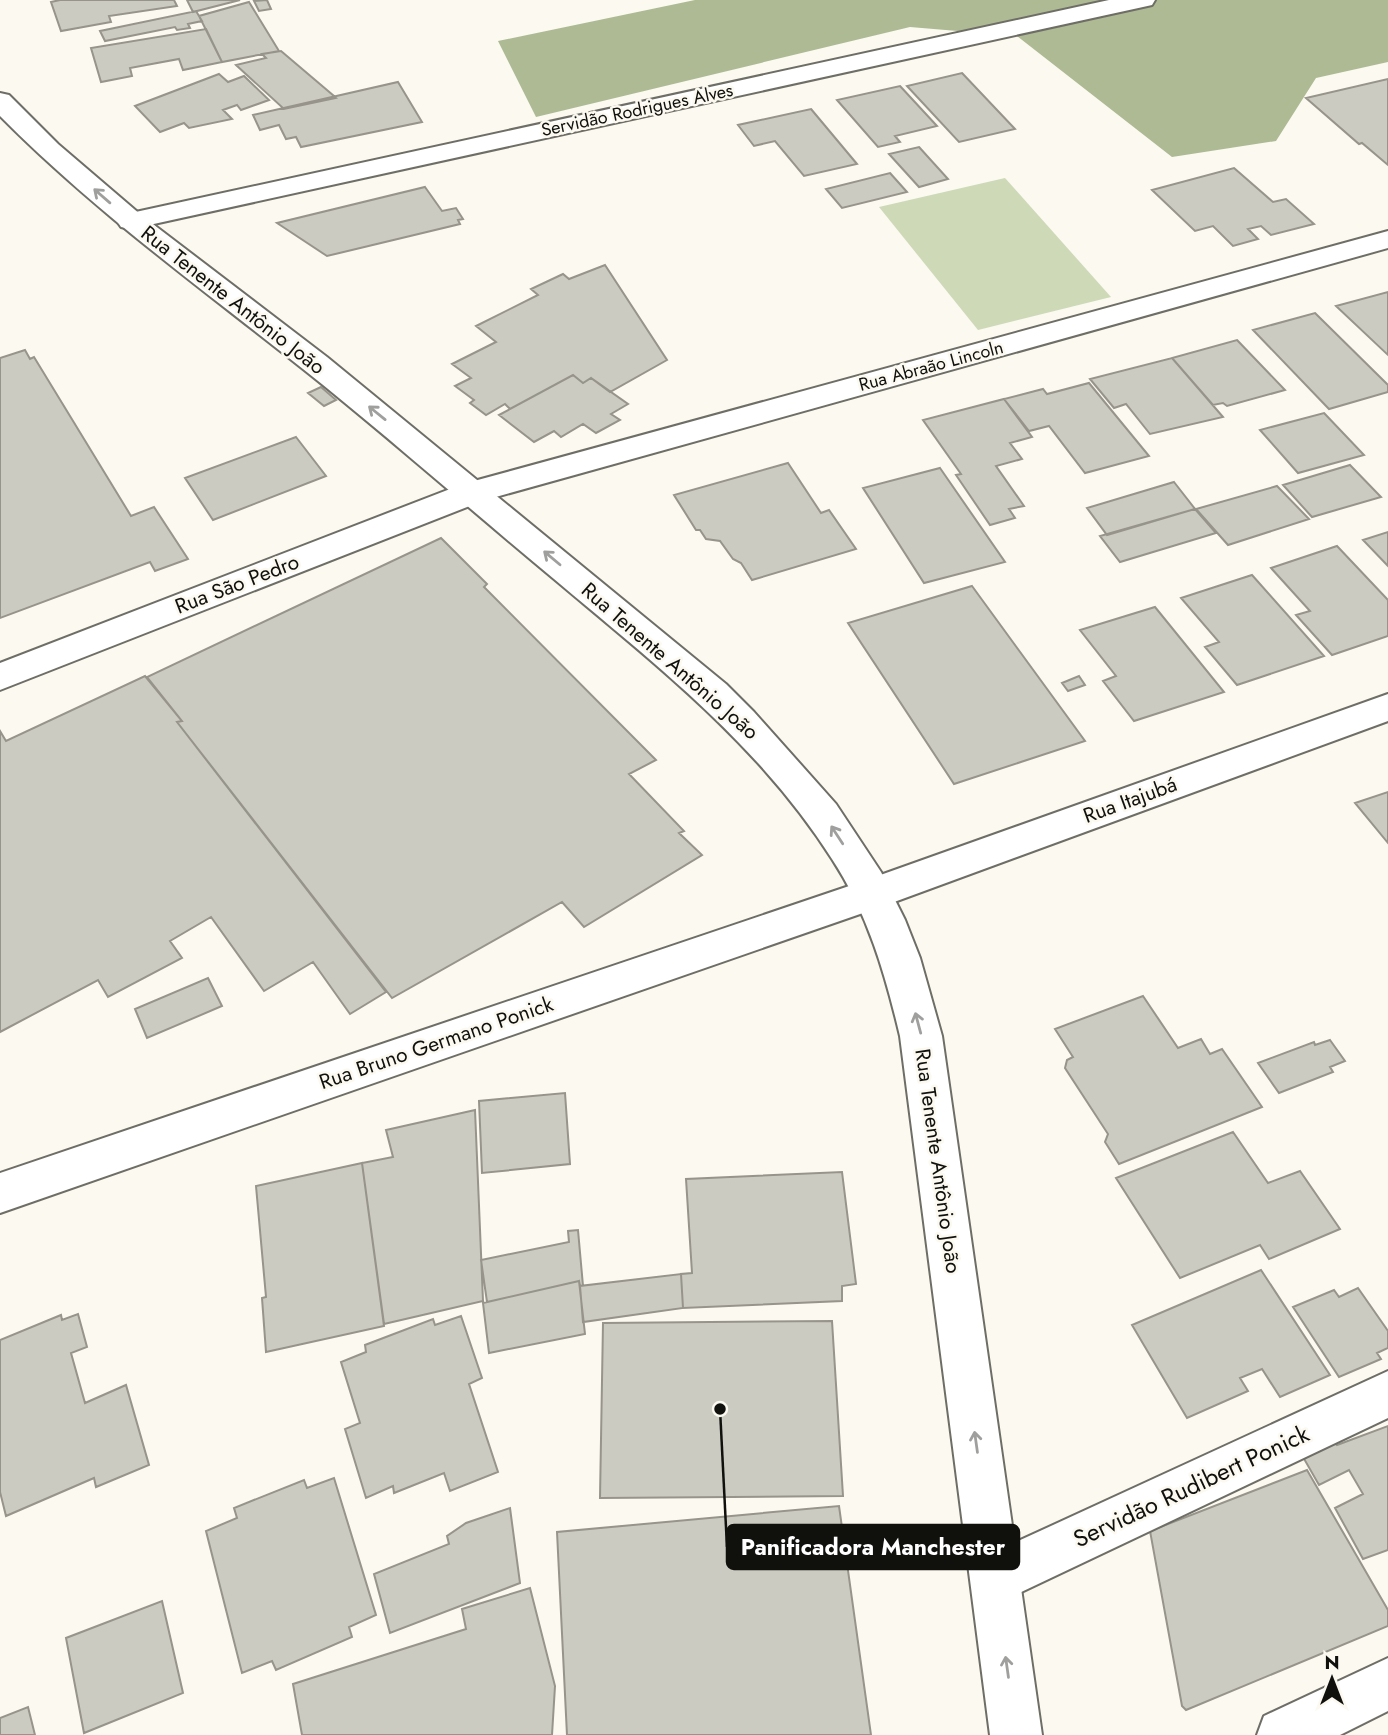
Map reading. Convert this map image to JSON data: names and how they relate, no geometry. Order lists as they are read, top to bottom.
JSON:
{
  "streets": {
    "street": [
      "Servidão Rodrigues Alves",
      "Rua Tenente Antônio João",
      "Rua Abraão Lincoln",
      "Rua São Pedro",
      "Rua Itajubá",
      "Rua Bruno Germano Ponick",
      "Servidão Rudibert Ponick"
    ]
  },
  "crossings": [
    ["Servidão Rodrigues Alves", "Rua Tenente Antônio João"],
    ["Rua Tenente Antônio João", "Rua Abraão Lincoln"],
    ["Rua Tenente Antônio João", "Rua São Pedro"],
    ["Rua Tenente Antônio João", "Rua Itajubá"],
    ["Rua Tenente Antônio João", "Rua Bruno Germano Ponick"],
    ["Rua Tenente Antônio João", "Servidão Rudibert Ponick"],
    ["Rua Abraão Lincoln", "Rua São Pedro"],
    ["Rua Itajubá", "Rua Bruno Germano Ponick"]
  ],
  "one_way": ["Rua Tenente Antônio João"],
  "places": ["Panificadora Manchester"],
  "north": "top"
}
